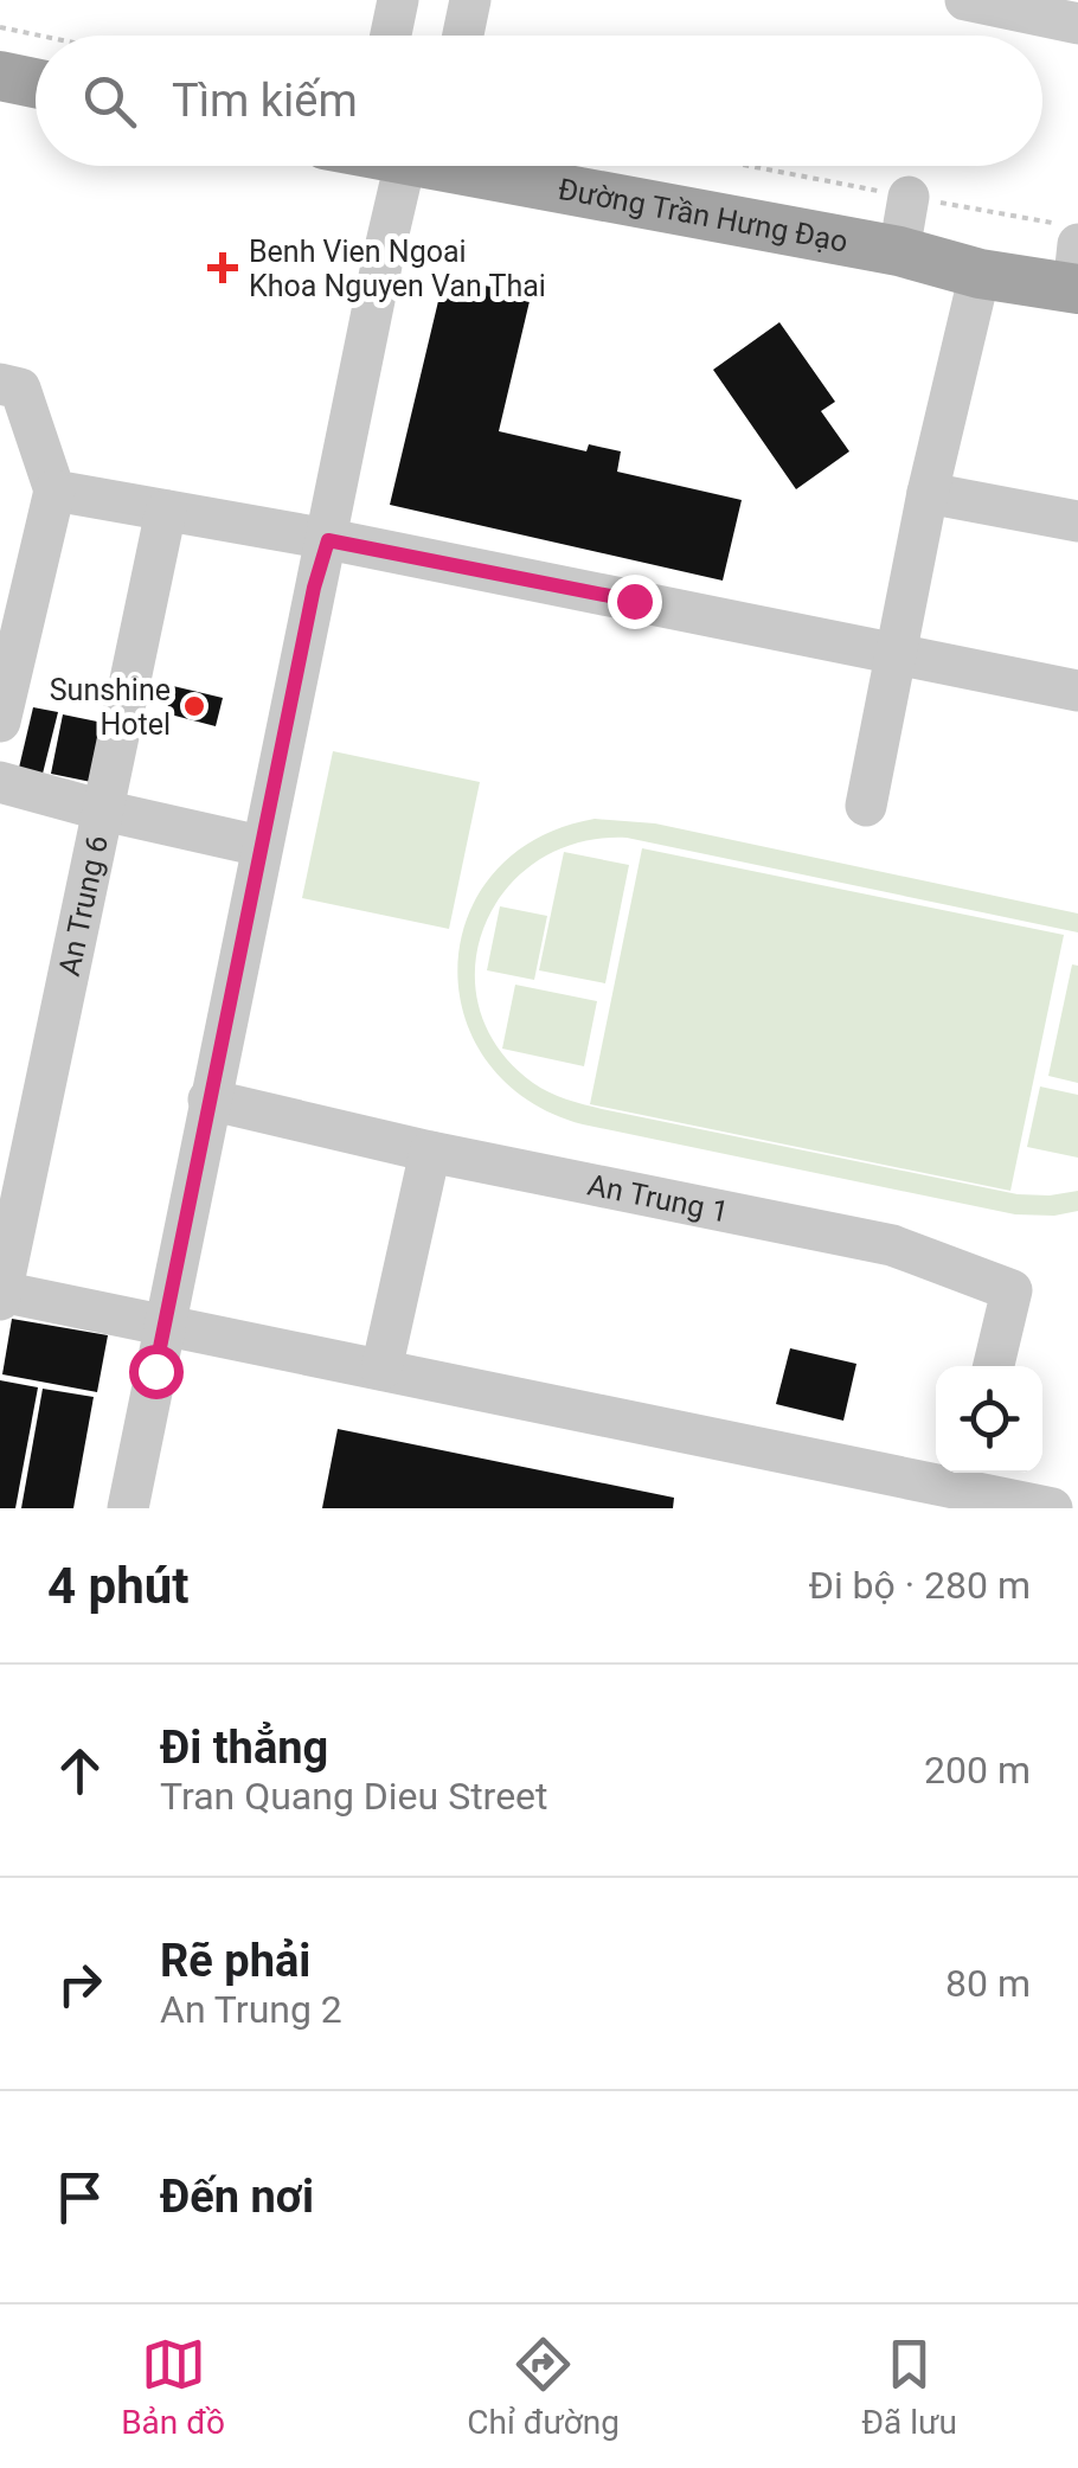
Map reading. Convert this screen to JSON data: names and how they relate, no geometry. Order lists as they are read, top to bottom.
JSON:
{
  "streets": {
    "main road": ["Đường Trần Hưng Đạo"],
    "street": ["An Trung 6", "An Trung 1"]
  },
  "places": {
    "health": ["Benh Vien Ngoai Khoa Nguyen Van Thai"],
    "other": ["Sunshine Hotel"]
  },
  "page": {
    "search": "Tìm kiếm",
    "heading": ["4 phút", "Đi bộ · 280 m"],
    "list": [
      ["Đi thẳng", "Tran Quang Dieu Street", "200 m"],
      ["Rẽ phải", "An Trung 2", "80 m"],
      "Đến nơi"
    ],
    "nav": ["Bản đồ", "Chỉ đường", "Đã lưu"]
  }
}
